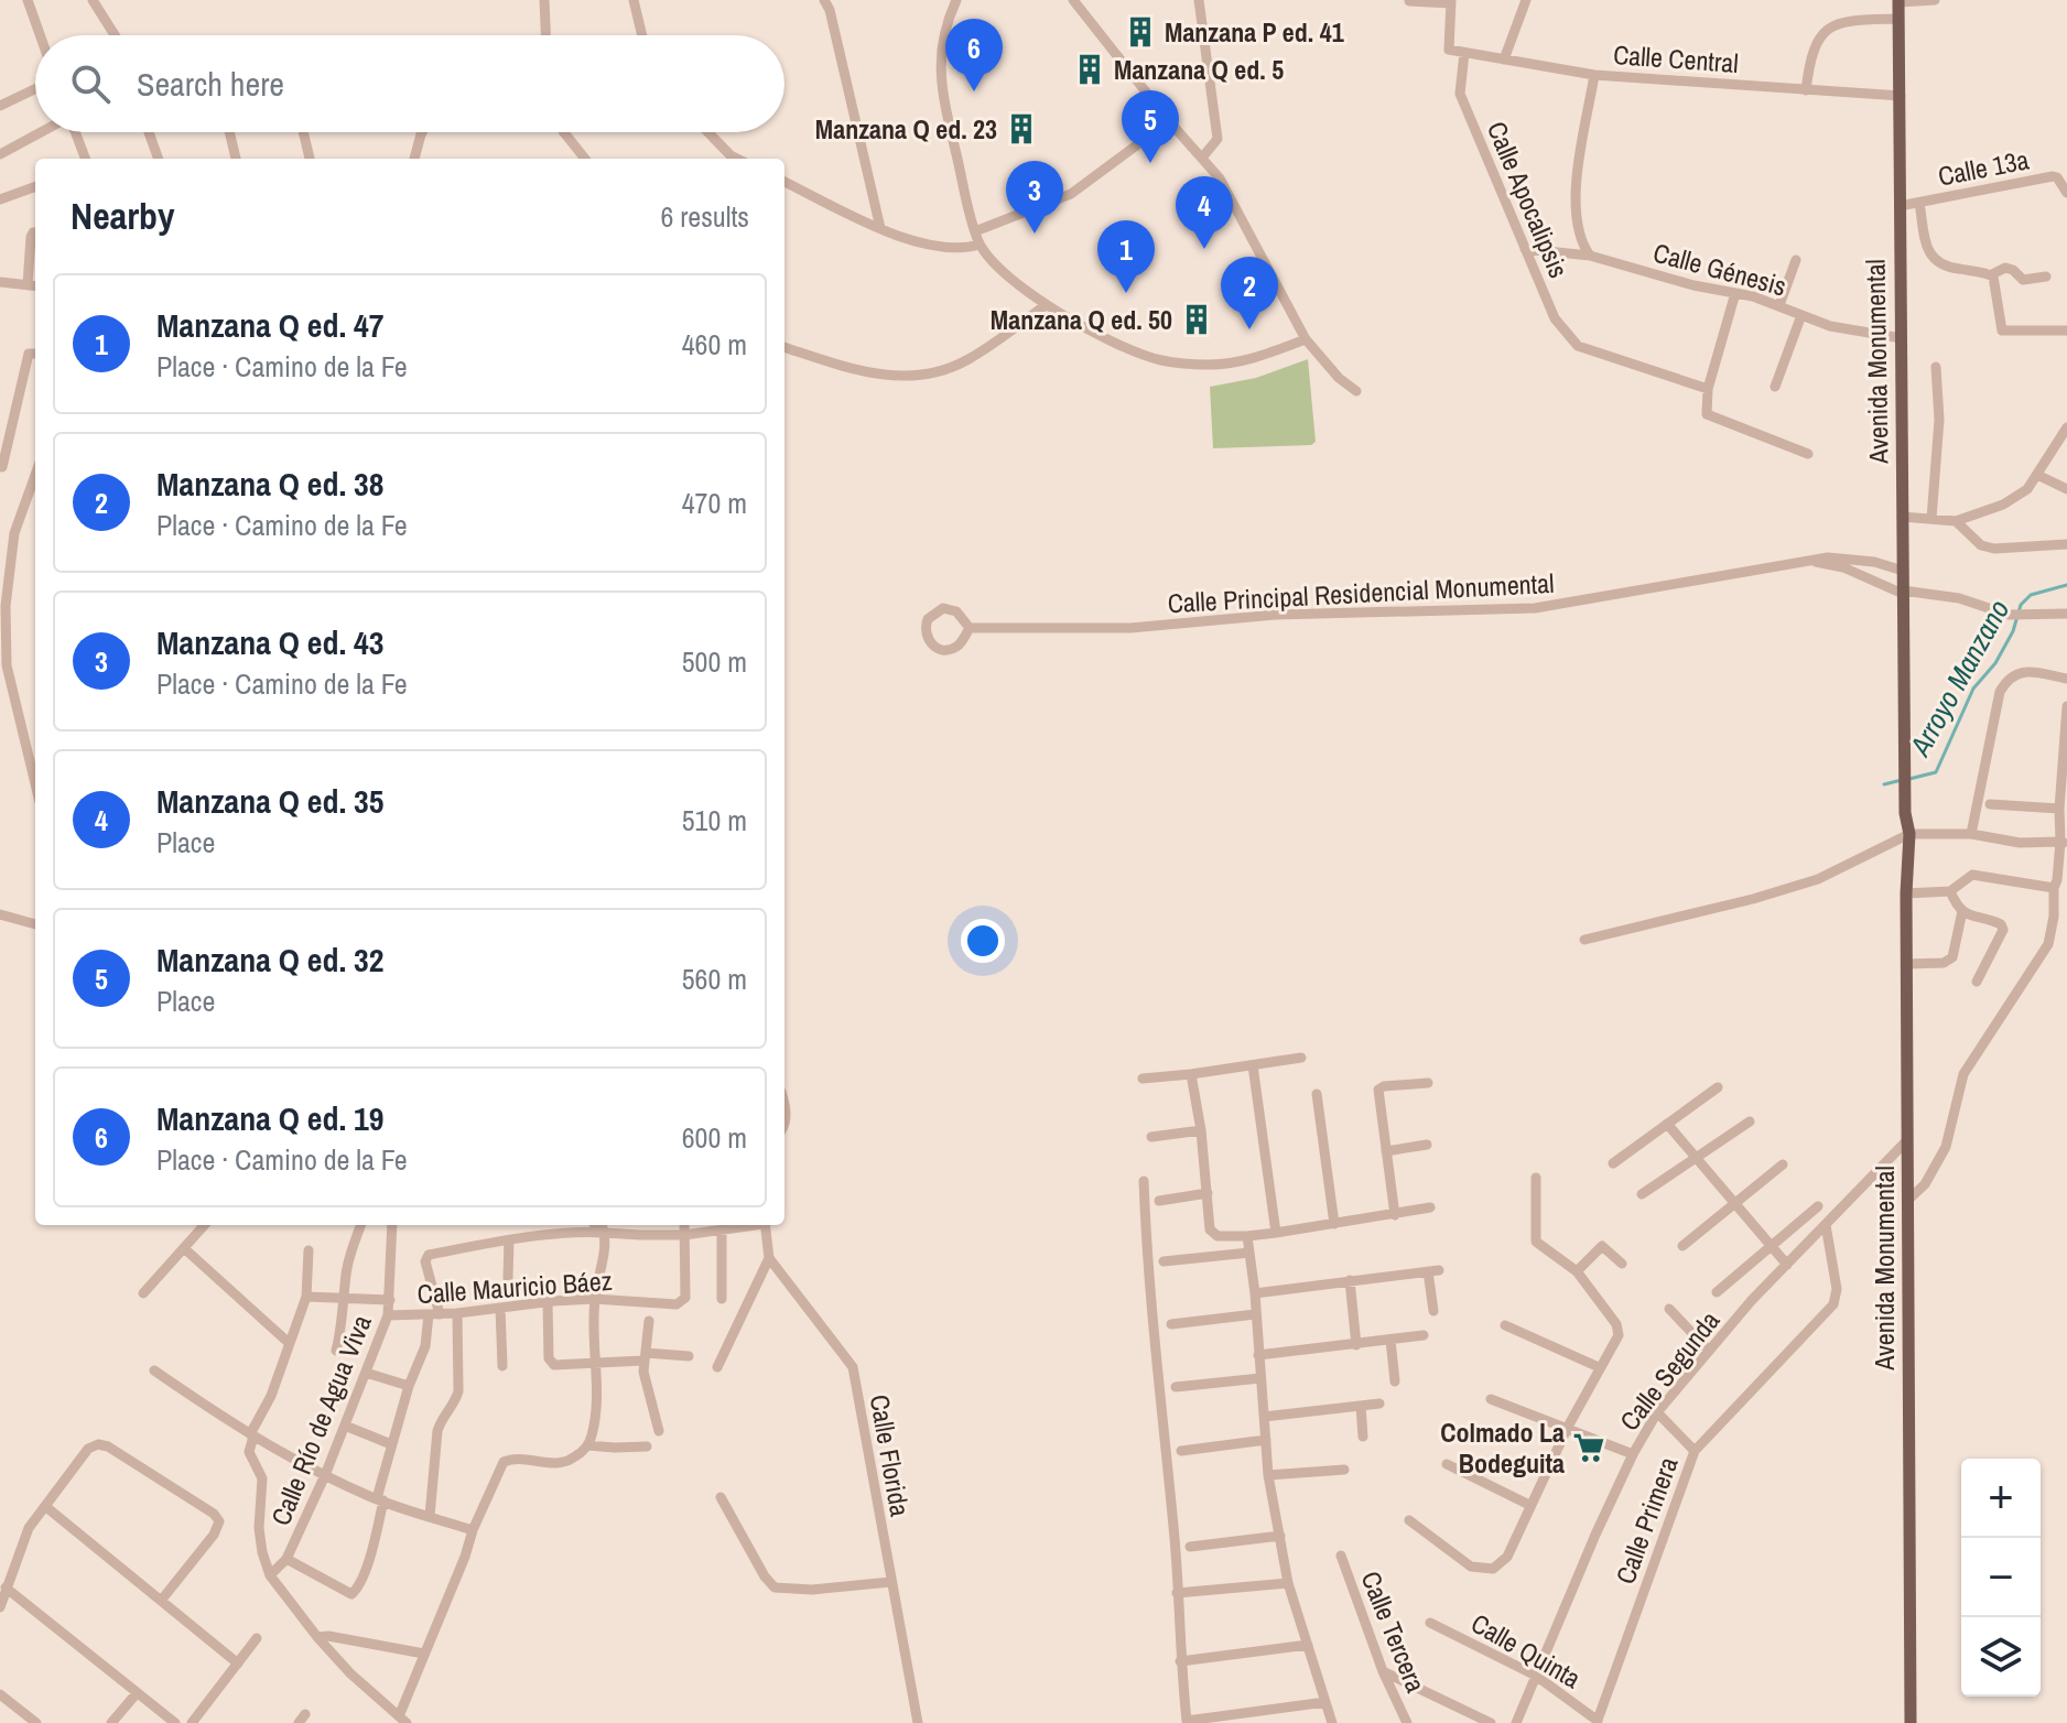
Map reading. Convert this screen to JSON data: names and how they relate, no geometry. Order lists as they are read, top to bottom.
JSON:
{
  "streets": {
    "main road": ["Avenida Monumental"],
    "street": [
      "Calle Central",
      "Calle 13a",
      "Calle Apocalipsis",
      "Calle Génesis",
      "Calle Principal Residencial Monumental",
      "Calle Mauricio Báez",
      "Calle Segunda",
      "Calle Río de Agua Viva",
      "Calle Florida",
      "Calle Primera",
      "Calle Tercera",
      "Calle Quinta"
    ]
  },
  "crossings": [
    ["Calle Central", "Calle Apocalipsis"],
    ["Calle Central", "Avenida Monumental"],
    ["Calle 13a", "Avenida Monumental"],
    ["Calle Apocalipsis", "Calle Génesis"],
    ["Calle Génesis", "Avenida Monumental"],
    ["Avenida Monumental", "Calle Principal Residencial Monumental"],
    ["Avenida Monumental", "Calle Segunda"],
    ["Calle Mauricio Báez", "Calle Río de Agua Viva"],
    ["Calle Segunda", "Calle Primera"],
    ["Calle Segunda", "Calle Quinta"],
    ["Calle Primera", "Calle Quinta"]
  ],
  "water": ["Arroyo Manzano"],
  "places": {
    "building": [
      "Manzana P ed. 41",
      "Manzana Q ed. 5",
      "Manzana Q ed. 23",
      "Manzana Q ed. 50"
    ],
    "supermarket": ["Colmado La Bodeguita"]
  },
  "page": {
    "pins": [
      "6",
      "5",
      "3",
      "4",
      "1",
      "2"
    ],
    "search": "Search here",
    "heading": ["Nearby", "6 results"],
    "list": [
      {
        "mark": "1",
        "name": "Manzana Q ed. 47",
        "note": "Place · Camino de la Fe",
        "value": "460 m"
      },
      {
        "mark": "2",
        "name": "Manzana Q ed. 38",
        "note": "Place · Camino de la Fe",
        "value": "470 m"
      },
      {
        "mark": "3",
        "name": "Manzana Q ed. 43",
        "note": "Place · Camino de la Fe",
        "value": "500 m"
      },
      {
        "mark": "4",
        "name": "Manzana Q ed. 35",
        "note": "Place",
        "value": "510 m"
      },
      {
        "mark": "5",
        "name": "Manzana Q ed. 32",
        "note": "Place",
        "value": "560 m"
      },
      {
        "mark": "6",
        "name": "Manzana Q ed. 19",
        "note": "Place · Camino de la Fe",
        "value": "600 m"
      }
    ],
    "map_buttons": ["+", "−"]
  }
}
